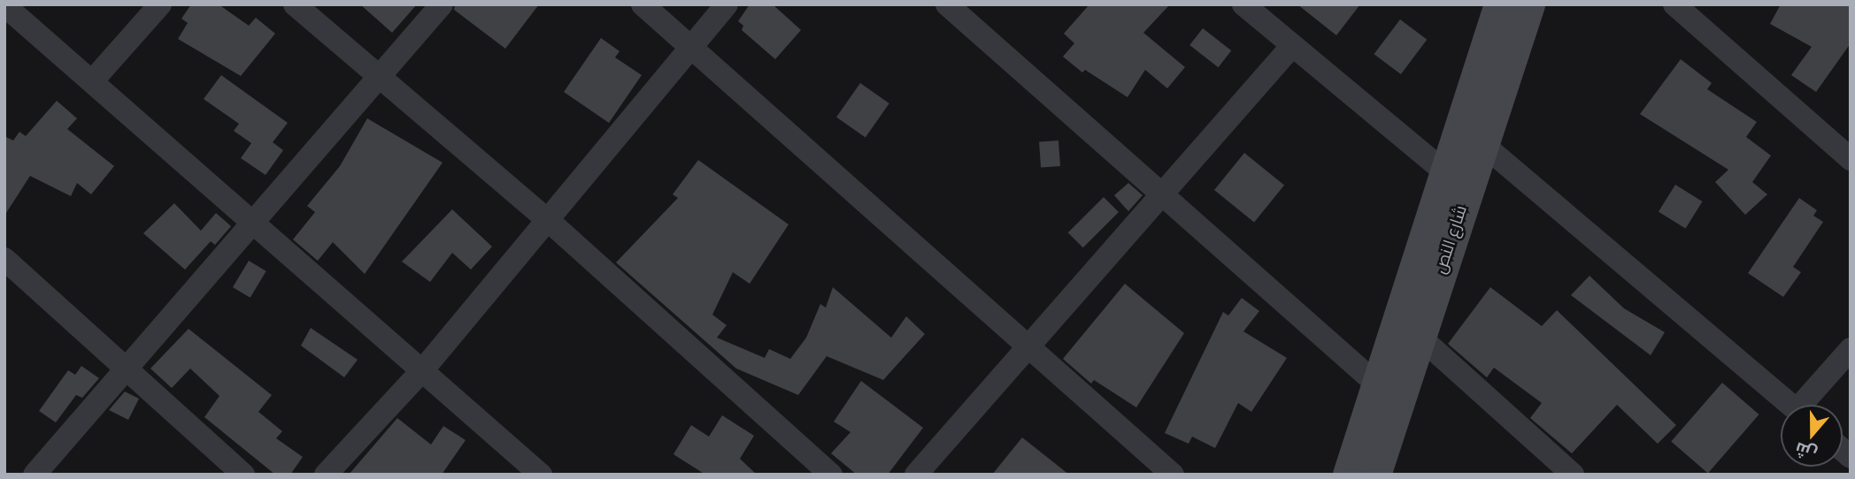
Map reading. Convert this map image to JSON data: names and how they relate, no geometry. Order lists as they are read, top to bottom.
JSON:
{
  "streets": {
    "main road": ["شارع النص"]
  },
  "north": "bottom"
}
